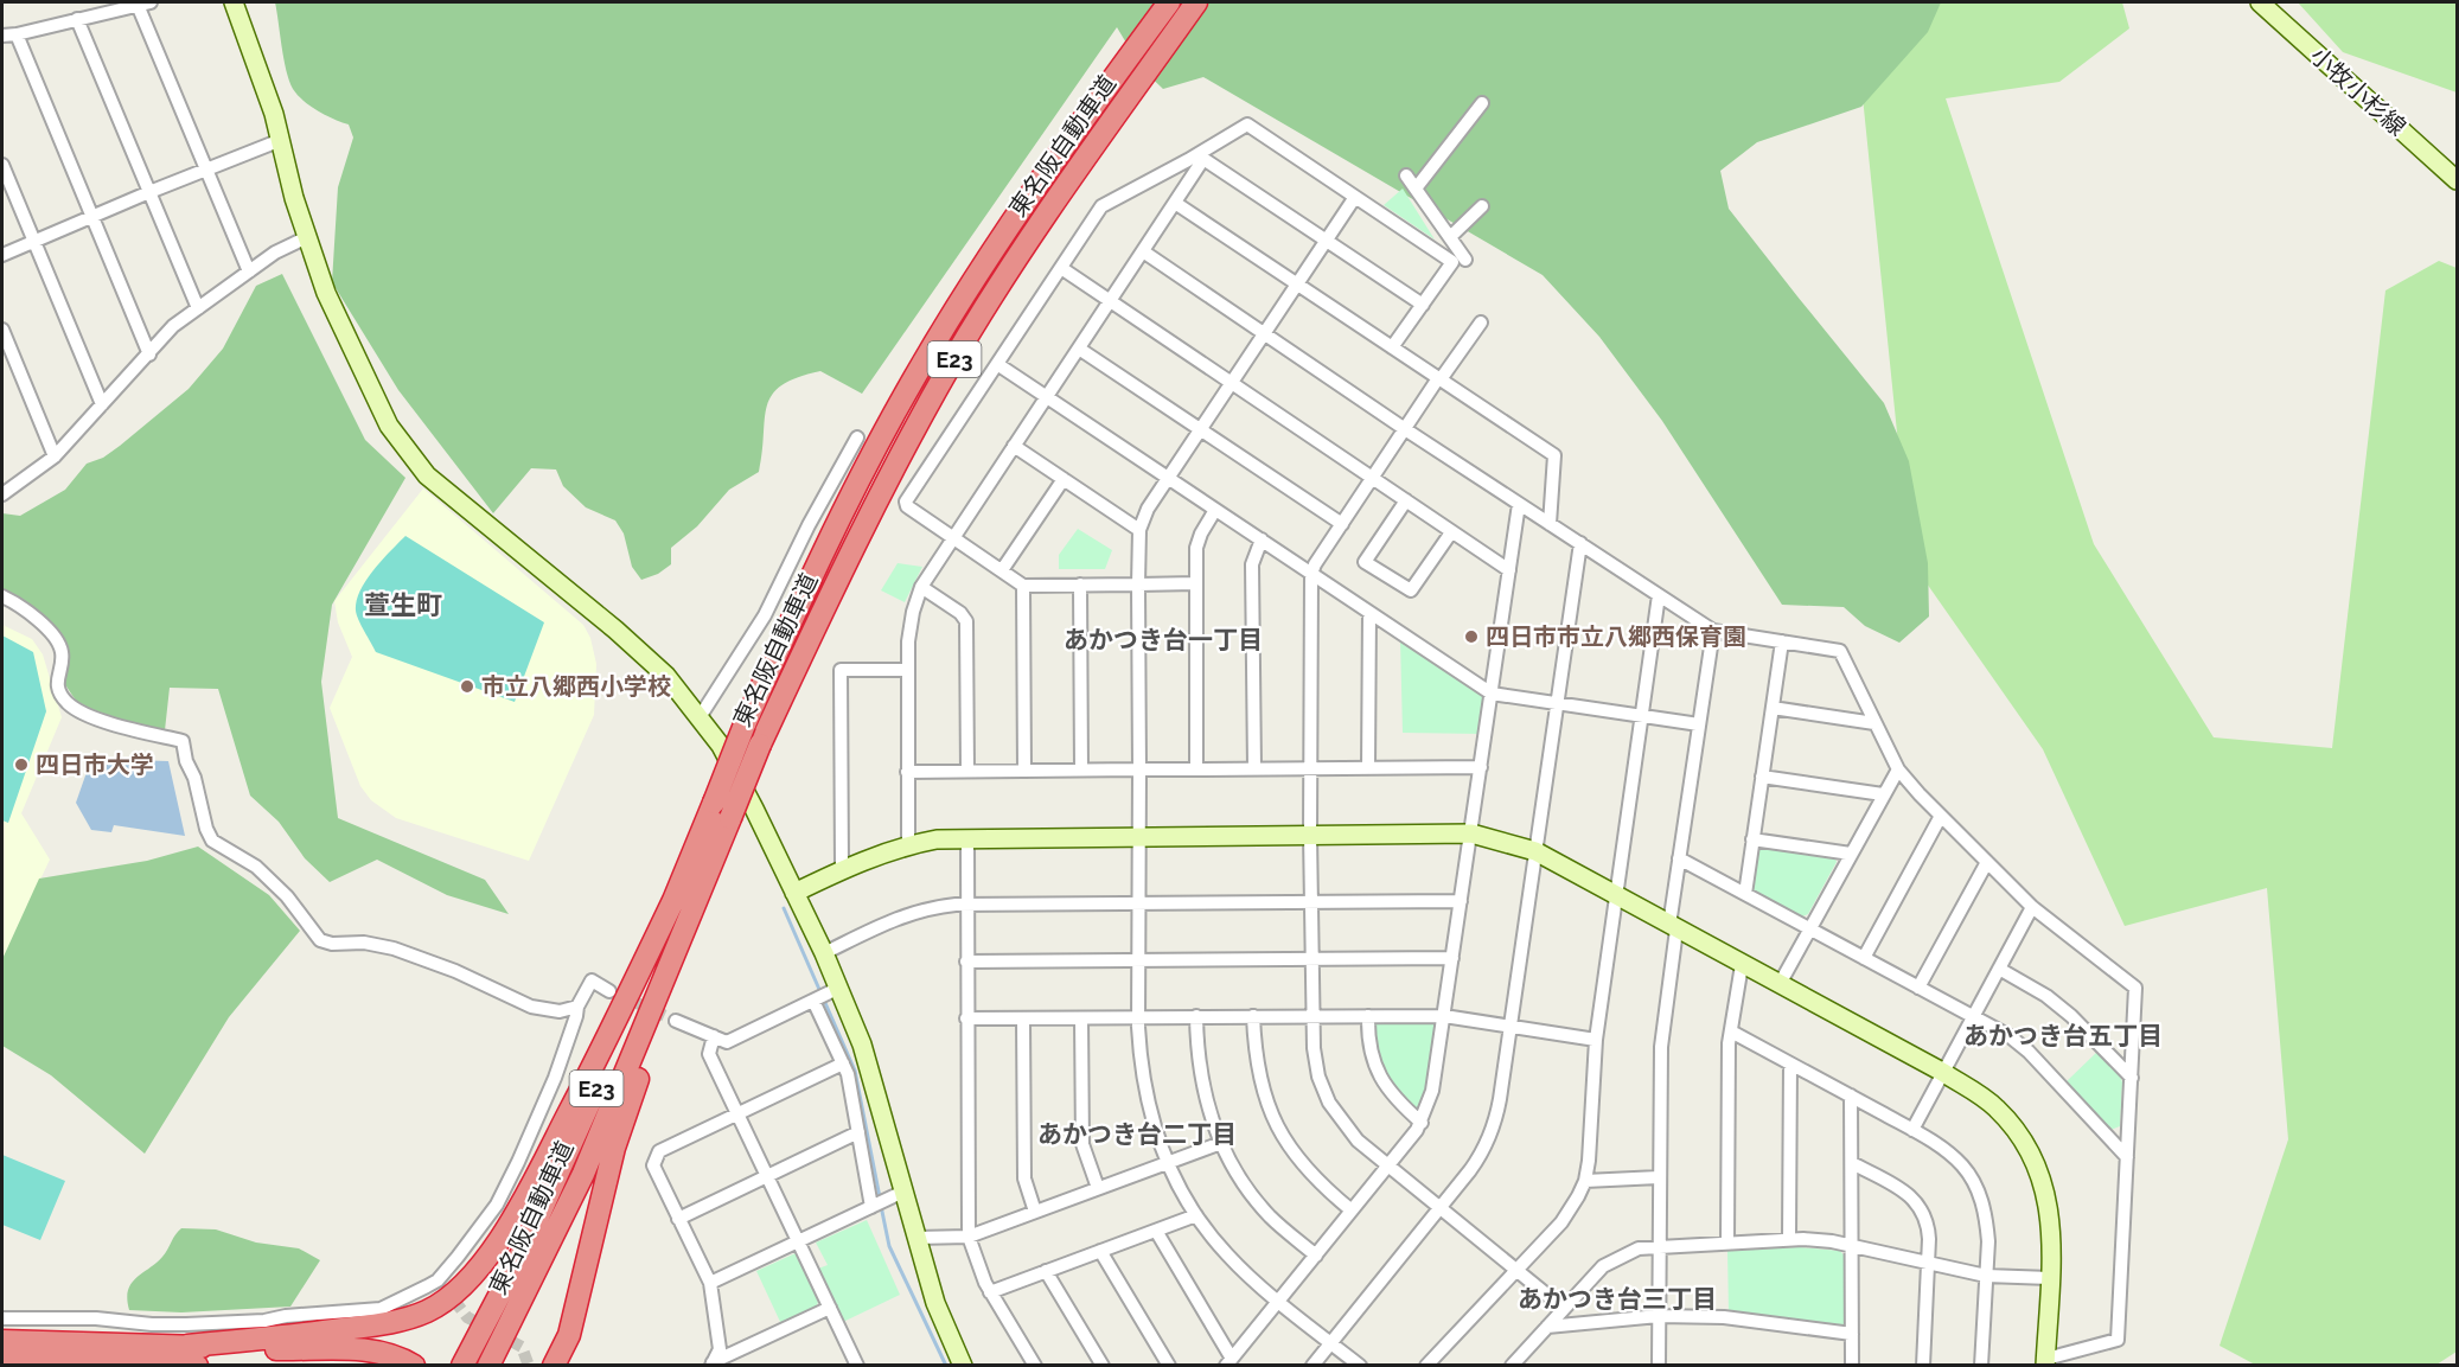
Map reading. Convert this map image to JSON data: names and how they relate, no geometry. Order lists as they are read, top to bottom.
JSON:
{
  "streets": {
    "highway": ["東名阪自動車道", "E23"],
    "street": ["小牧小杉線"]
  },
  "districts": [
    "萱生町",
    "あかつき台一丁目",
    "あかつき台五丁目",
    "あかつき台二丁目",
    "あかつき台三丁目"
  ],
  "places": ["四日市市立八郷西保育園", "市立八郷西小学校", "四日市大学"]
}
